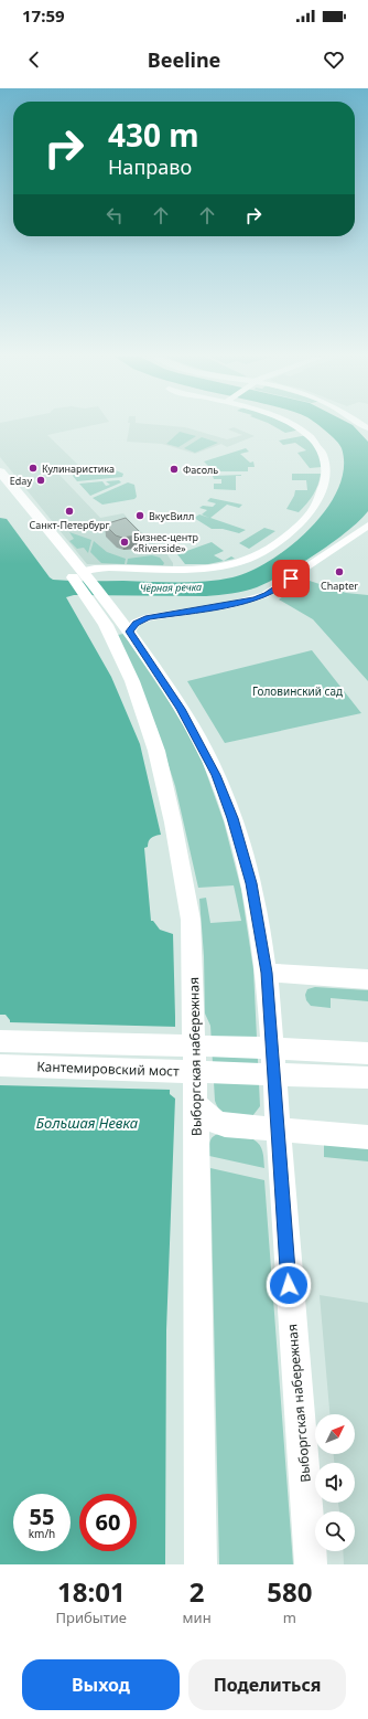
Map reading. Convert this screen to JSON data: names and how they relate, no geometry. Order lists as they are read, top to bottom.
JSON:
{
  "streets": {
    "main road": ["Выборгская набережная", "Кантемировский мост"]
  },
  "water": ["Чёрная речка", "Большая Невка"],
  "parks": ["Головинский сад"],
  "places": [
    "Кулинаристика",
    "Фасоль",
    "Eday",
    "Санкт-Петербург",
    "ВкусВилл",
    "Бизнес-центр «Riverside»",
    "Chapter"
  ],
  "north": "top right",
  "page": {
    "status": "17:59",
    "header": "Beeline",
    "turn": ["430 m", "Направо"],
    "speed": "55 km/h",
    "limit": "60",
    "eta": [
      "18:01",
      "Прибытие",
      "2",
      "мин",
      "580",
      "m"
    ],
    "buttons": ["Выход", "Поделиться"]
  }
}
